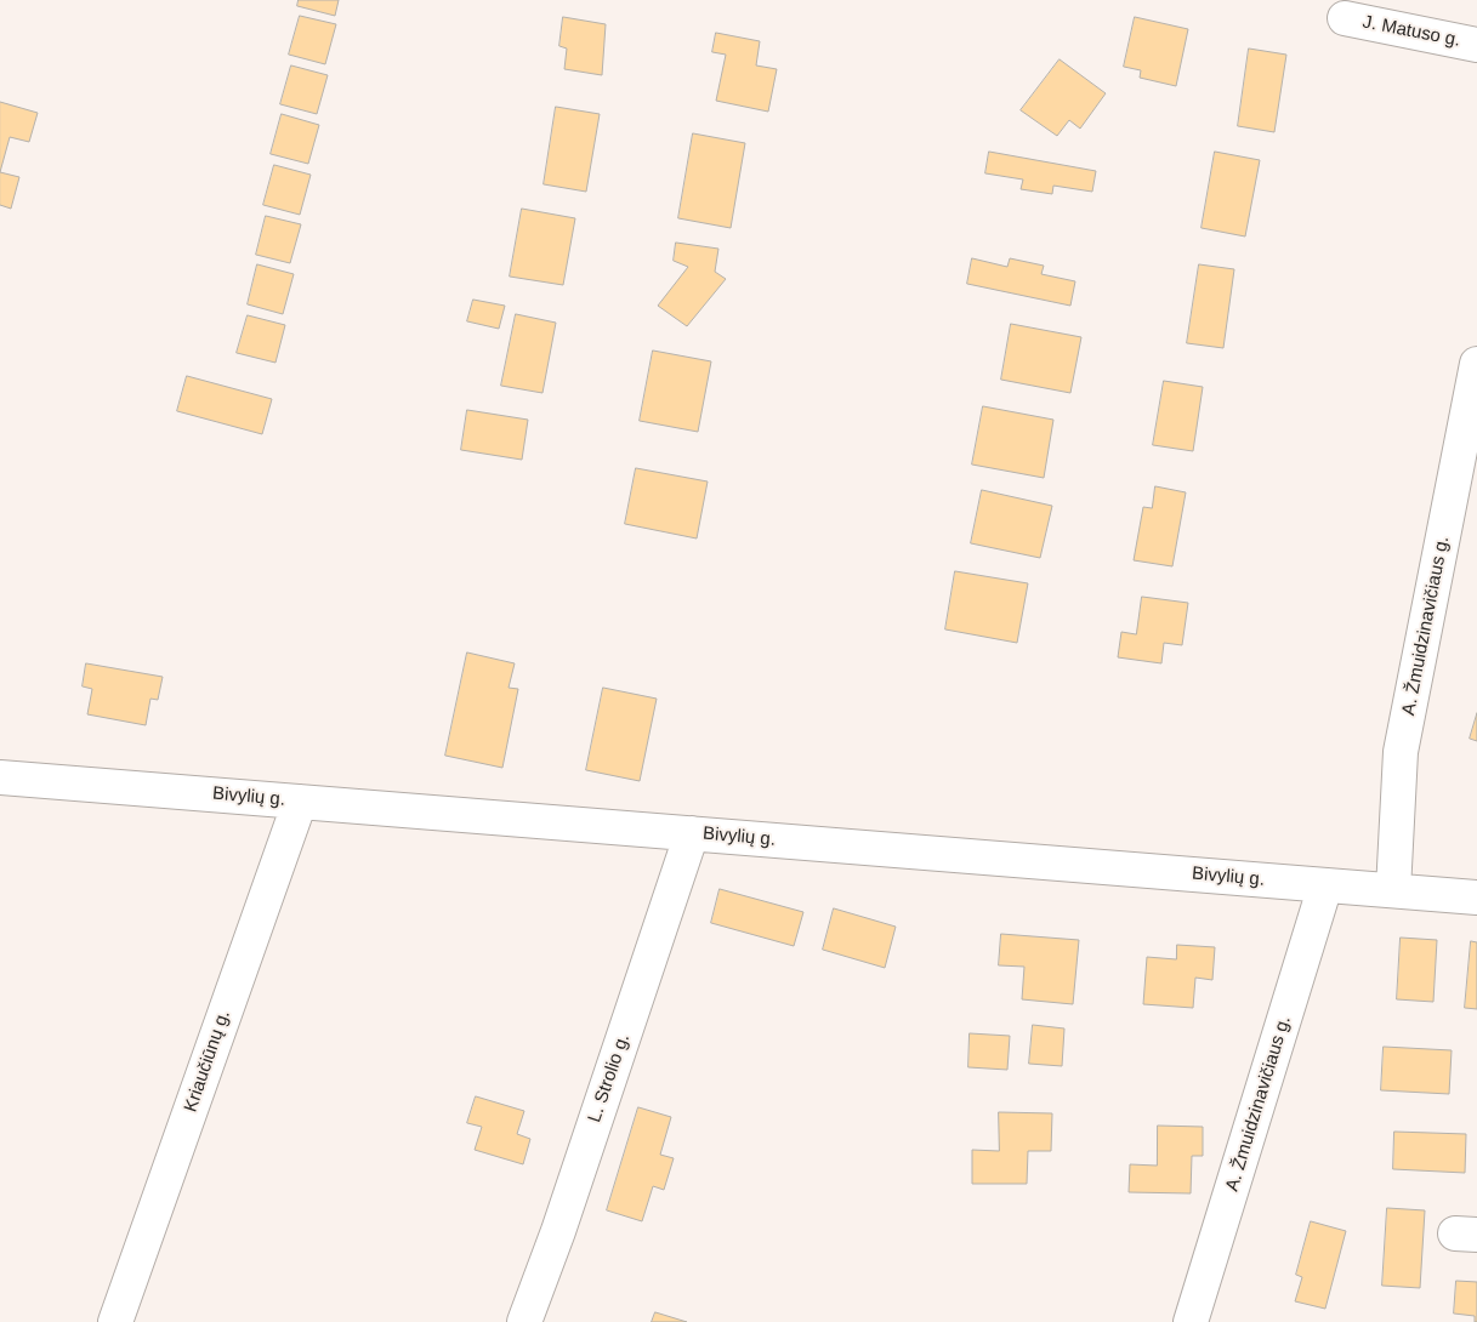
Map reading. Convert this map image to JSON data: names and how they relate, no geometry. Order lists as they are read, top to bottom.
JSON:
{
  "streets": {
    "street": [
      "J. Matuso g.",
      "A. Žmuidzinavičiaus g.",
      "Bivylių g.",
      "Kriaučiūnų g.",
      "L. Strolio g."
    ]
  },
  "crossings": [
    ["A. Žmuidzinavičiaus g.", "Bivylių g."],
    ["Bivylių g.", "Kriaučiūnų g."],
    ["Bivylių g.", "L. Strolio g."]
  ]
}
